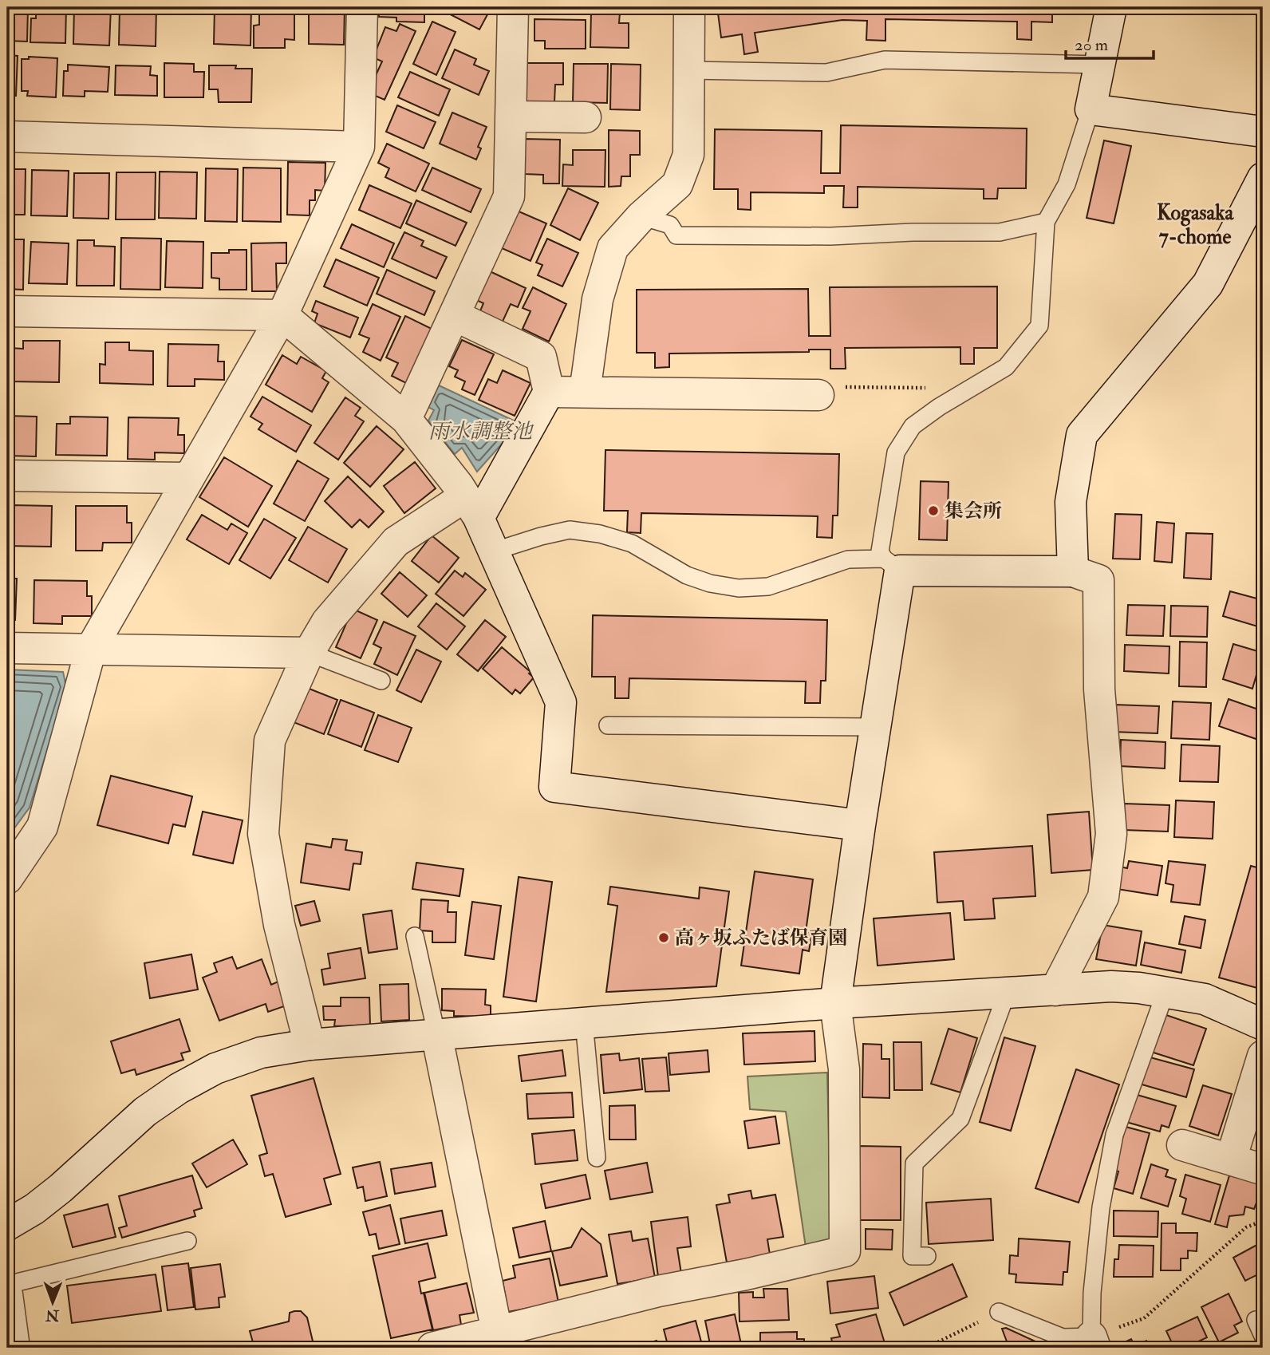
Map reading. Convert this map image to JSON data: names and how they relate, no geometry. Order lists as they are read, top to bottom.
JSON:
{
  "districts": ["Kogasaka 7-chome"],
  "water": ["雨水調整池"],
  "places": ["集会所", "高ヶ坂ふたば保育園"],
  "scale_bar": "20 m",
  "north": "bottom"
}
